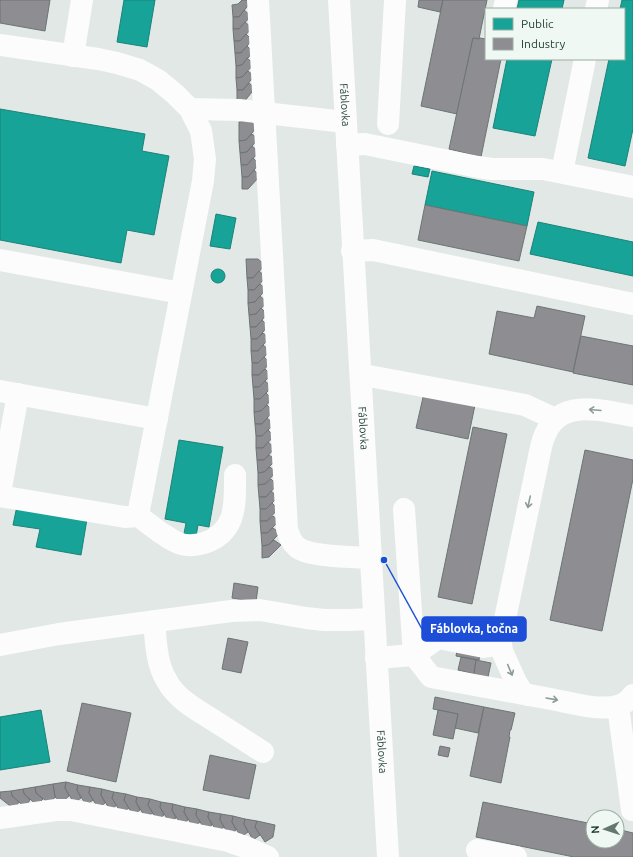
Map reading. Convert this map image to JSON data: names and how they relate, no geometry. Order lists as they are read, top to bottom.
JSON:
{
  "streets": {
    "street": ["Fáblovka"]
  },
  "places": ["Fáblovka, točna"],
  "legend": ["Public", "Industry"],
  "north": "left"
}
